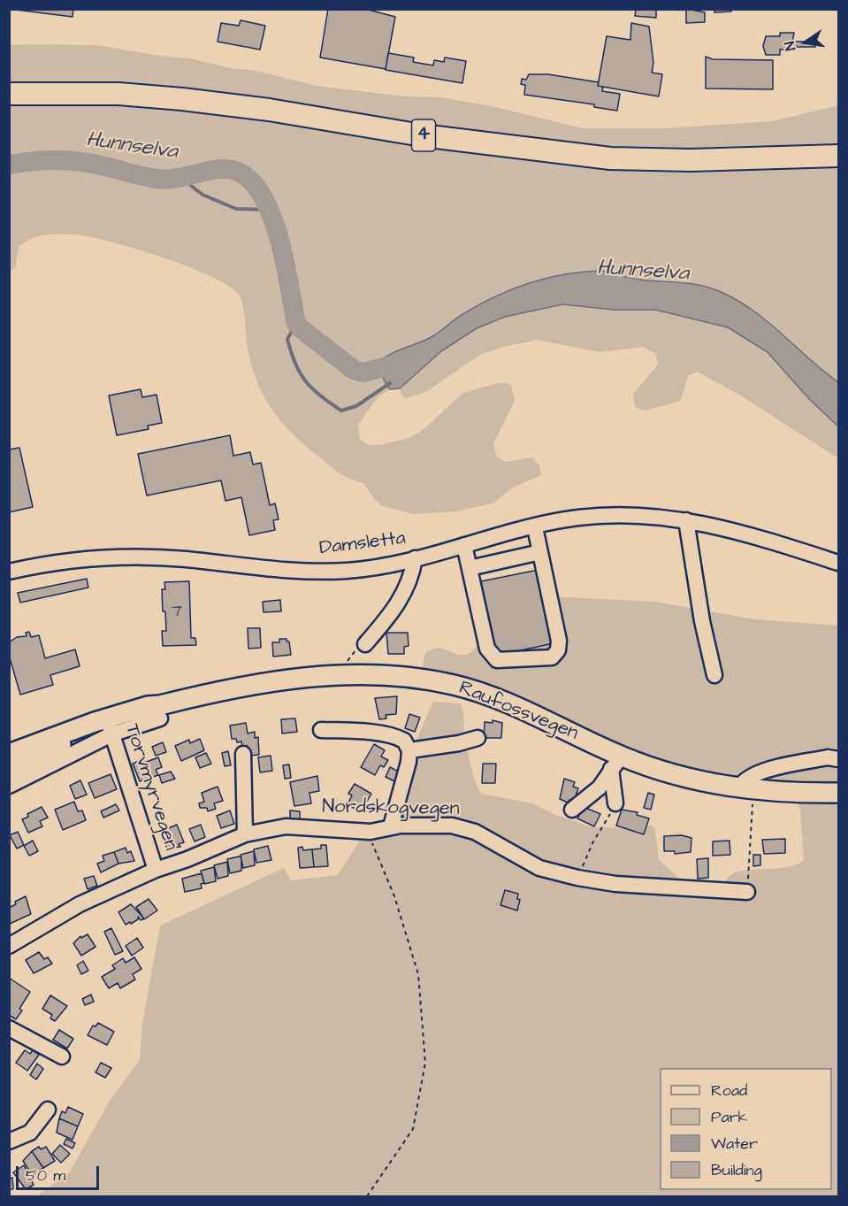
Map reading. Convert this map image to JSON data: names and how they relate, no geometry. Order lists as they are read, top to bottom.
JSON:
{
  "streets": {
    "highway": ["4"],
    "main road": ["Raufossvegen"],
    "street": ["Damsletta", "Torvmyrvegen", "Nordskogvegen"]
  },
  "crossings": [
    ["Raufossvegen", "Torvmyrvegen"],
    ["Torvmyrvegen", "Nordskogvegen"]
  ],
  "water": ["Hunnselva"],
  "house_numbers": ["7"],
  "legend": [
    "Road",
    "Park",
    "Water",
    "Building"
  ],
  "scale_bar": "50 m",
  "north": "left"
}
